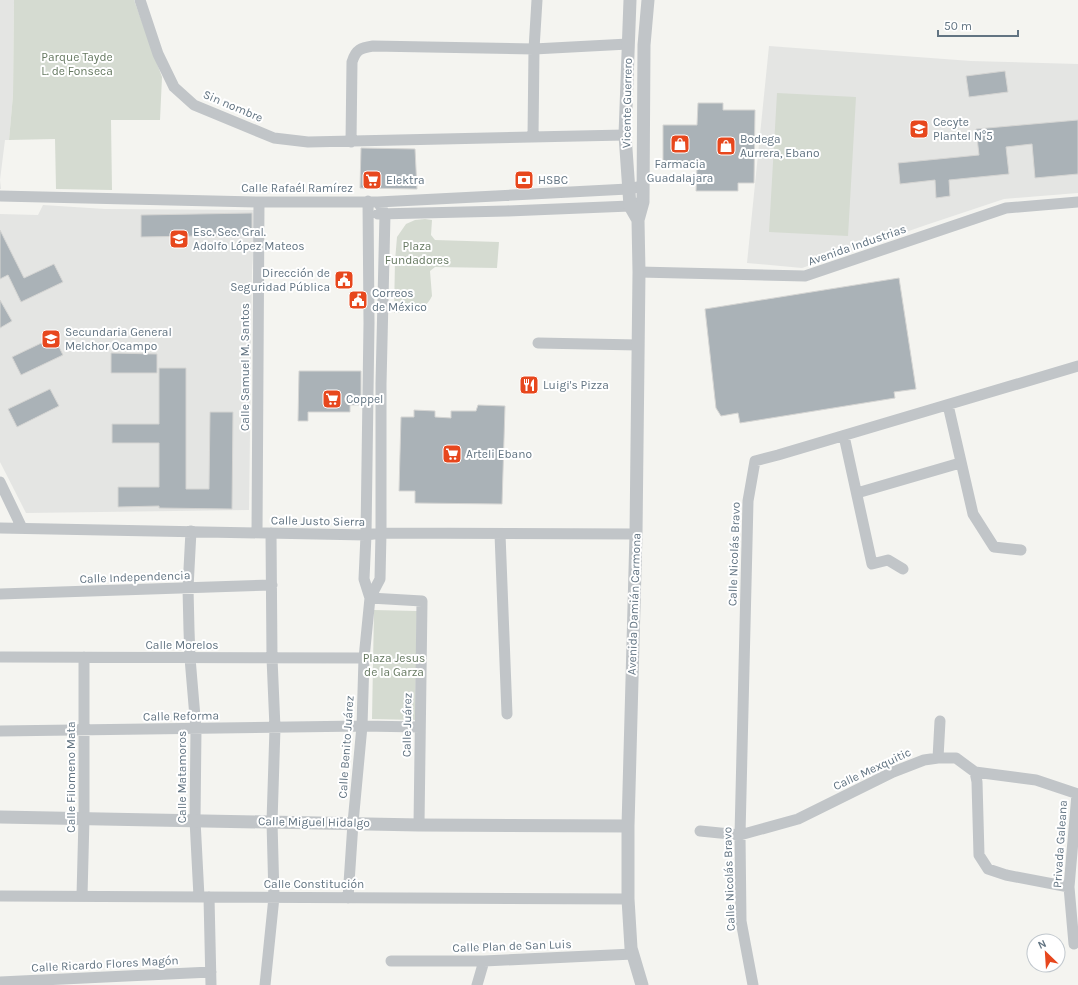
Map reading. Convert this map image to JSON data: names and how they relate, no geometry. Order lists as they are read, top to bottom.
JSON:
{
  "streets": {
    "street": [
      "Vicente Guerrero",
      "Sin nombre",
      "Calle Rafaél Ramírez",
      "Avenida Industrias",
      "Calle Samuel M. Santos",
      "Calle Justo Sierra",
      "Calle Nicolás Bravo",
      "Calle Independencia",
      "Avenida Damián Carmona",
      "Calle Morelos",
      "Calle Reforma",
      "Calle Juárez",
      "Calle Benito Juárez",
      "Calle Mexquitic",
      "Calle Filomeno Mata",
      "Calle Matamoros",
      "Calle Miguel Hidalgo",
      "Privada Galeana",
      "Calle Constitución",
      "Calle Plan de San Luis",
      "Calle Ricardo Flores Magón"
    ]
  },
  "crossings": [
    ["Vicente Guerrero", "Sin nombre"],
    ["Vicente Guerrero", "Calle Rafaél Ramírez"],
    ["Vicente Guerrero", "Avenida Damián Carmona"],
    ["Calle Rafaél Ramírez", "Calle Samuel M. Santos"],
    ["Calle Rafaél Ramírez", "Calle Benito Juárez"],
    ["Avenida Industrias", "Avenida Damián Carmona"],
    ["Calle Samuel M. Santos", "Calle Justo Sierra"],
    ["Calle Justo Sierra", "Avenida Damián Carmona"],
    ["Calle Justo Sierra", "Calle Benito Juárez"],
    ["Calle Justo Sierra", "Calle Matamoros"],
    ["Calle Nicolás Bravo", "Calle Mexquitic"],
    ["Calle Independencia", "Calle Matamoros"],
    ["Avenida Damián Carmona", "Calle Miguel Hidalgo"],
    ["Avenida Damián Carmona", "Calle Constitución"],
    ["Avenida Damián Carmona", "Calle Plan de San Luis"],
    ["Calle Morelos", "Calle Benito Juárez"],
    ["Calle Morelos", "Calle Filomeno Mata"],
    ["Calle Morelos", "Calle Matamoros"],
    ["Calle Reforma", "Calle Juárez"],
    ["Calle Reforma", "Calle Benito Juárez"],
    ["Calle Reforma", "Calle Filomeno Mata"],
    ["Calle Reforma", "Calle Matamoros"],
    ["Calle Juárez", "Calle Benito Juárez"],
    ["Calle Juárez", "Calle Miguel Hidalgo"],
    ["Calle Benito Juárez", "Calle Miguel Hidalgo"],
    ["Calle Benito Juárez", "Calle Constitución"],
    ["Calle Mexquitic", "Privada Galeana"],
    ["Calle Filomeno Mata", "Calle Miguel Hidalgo"],
    ["Calle Filomeno Mata", "Calle Constitución"],
    ["Calle Matamoros", "Calle Miguel Hidalgo"],
    ["Calle Matamoros", "Calle Constitución"],
    ["Calle Matamoros", "Calle Ricardo Flores Magón"]
  ],
  "parks": ["Parque Tayde L. de Fonseca", "Plaza Fundadores", "Plaza Jesus de la Garza"],
  "places": {
    "school or university": ["Cecyte Plantel N°5", "Esc. Sec. Gral. Adolfo López Mateos", "Secundaria General Melchor Ocampo"],
    "shop": ["Farmacia Guadalajara", "Bodega Aurrera, Ebano"],
    "supermarket": ["Elektra", "Coppel", "Arteli Ebano"],
    "bank": ["HSBC"],
    "public building": ["Dirección de Seguridad Pública", "Correos de México"],
    "restaurant": ["Luigi's Pizza"]
  },
  "scale_bar": "50 m",
  "north": "top left"
}
